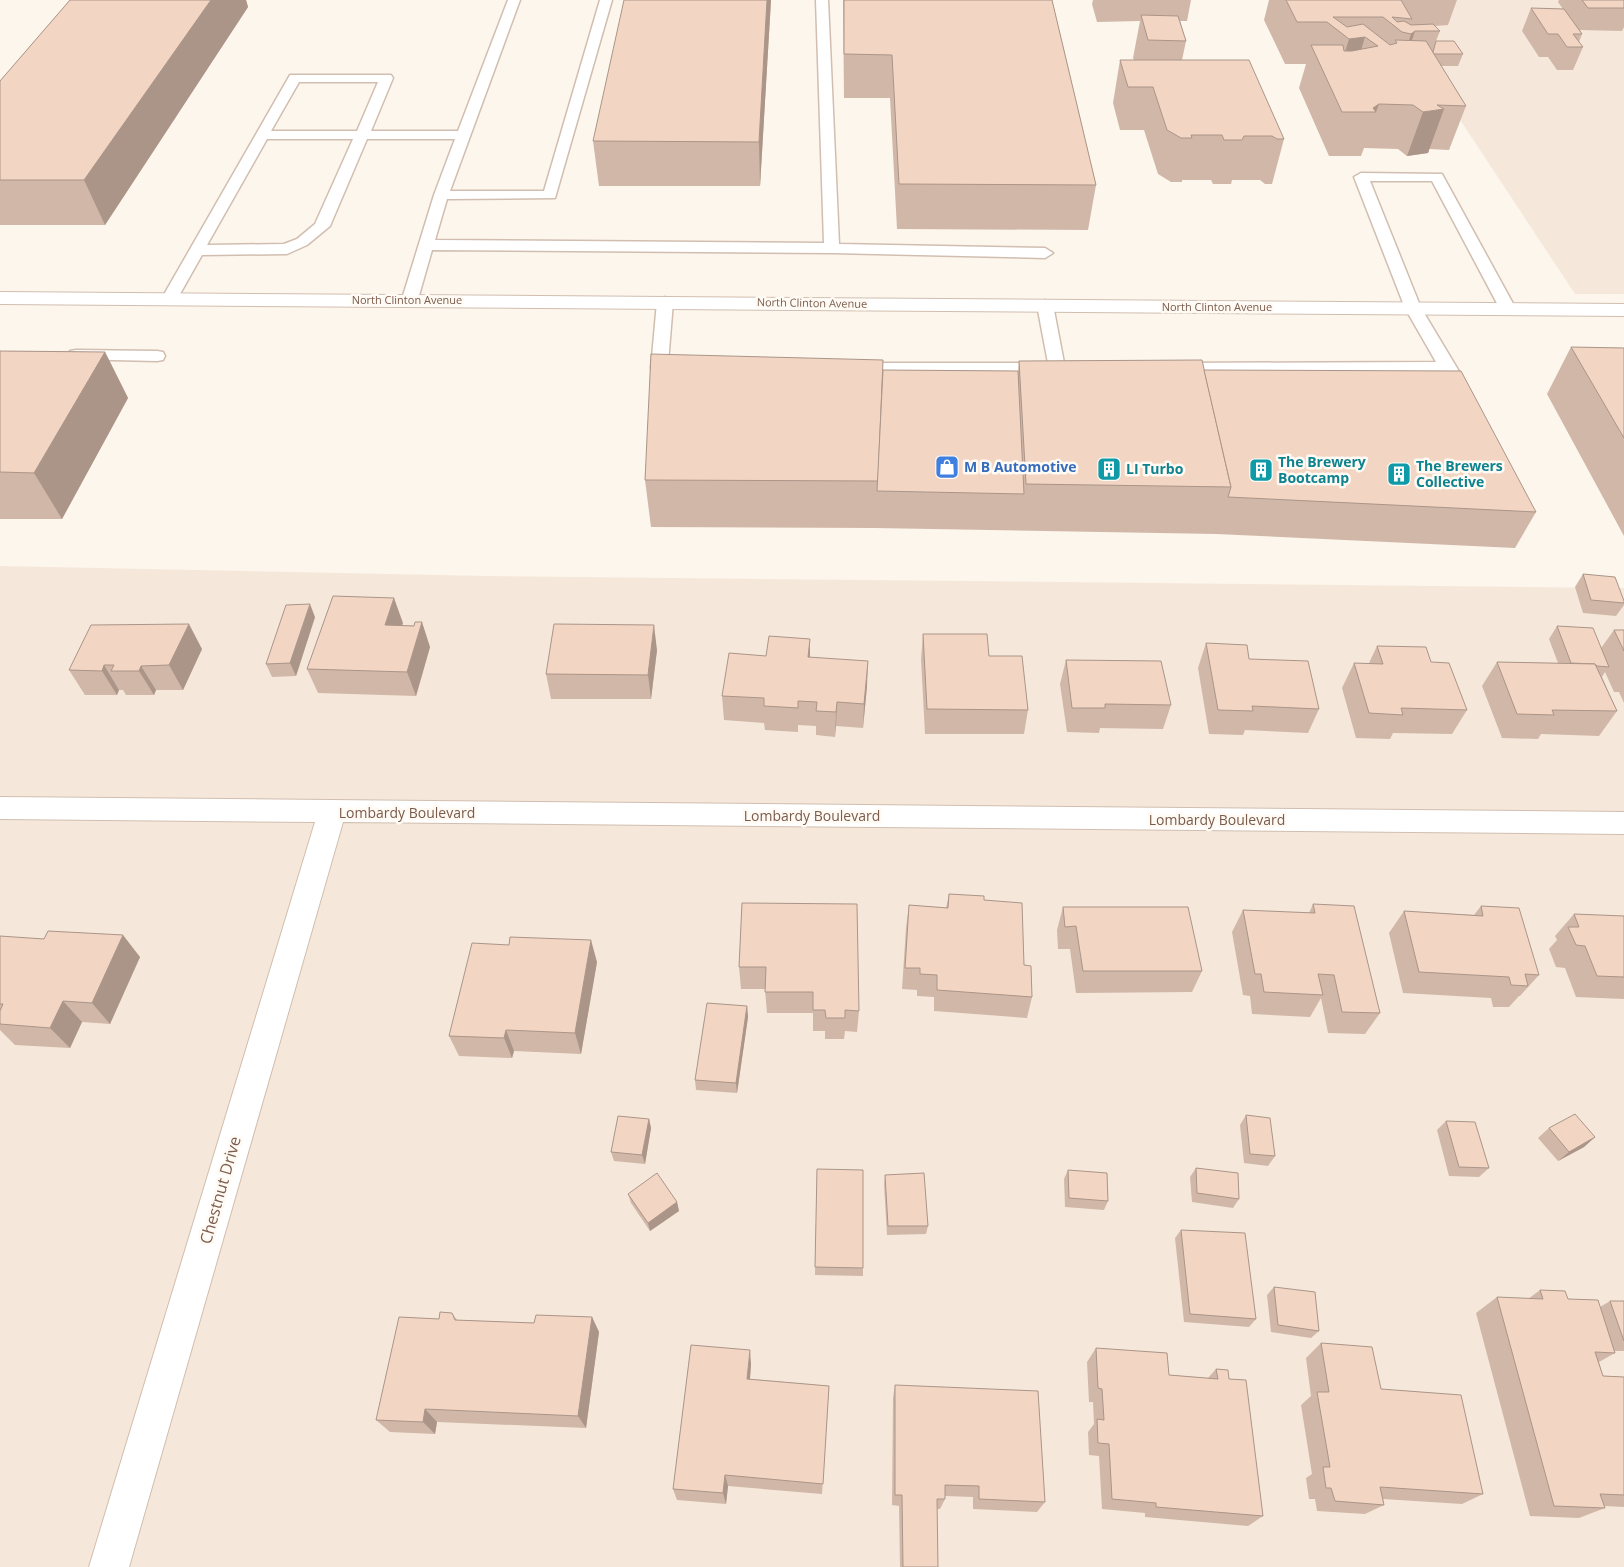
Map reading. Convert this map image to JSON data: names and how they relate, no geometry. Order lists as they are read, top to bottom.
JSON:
{
  "streets": {
    "street": ["North Clinton Avenue", "Lombardy Boulevard", "Chestnut Drive"]
  },
  "crossings": [
    ["Lombardy Boulevard", "Chestnut Drive"]
  ],
  "places": {
    "shop": ["M B Automotive"],
    "building": ["LI Turbo", "The Brewery Bootcamp", "The Brewers Collective"]
  }
}
